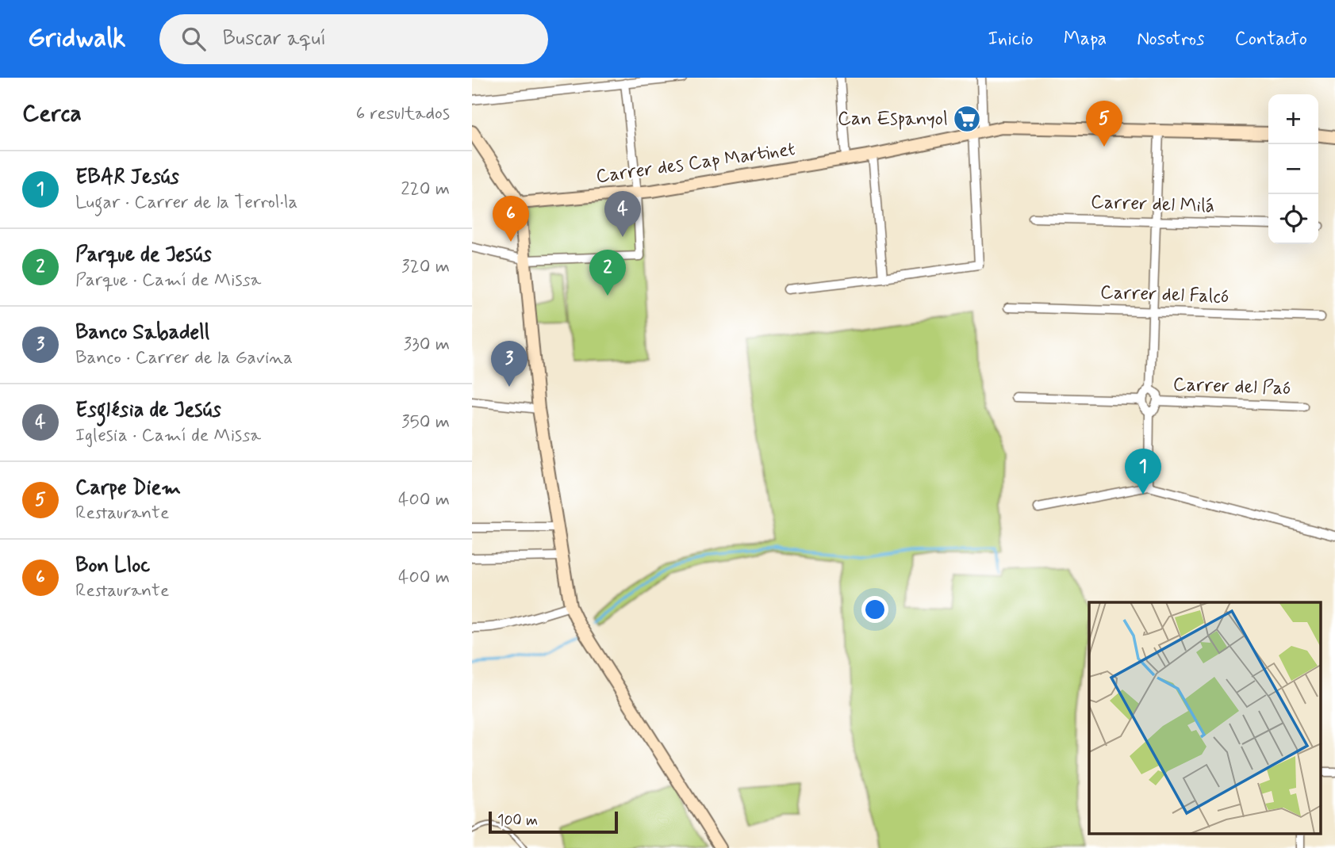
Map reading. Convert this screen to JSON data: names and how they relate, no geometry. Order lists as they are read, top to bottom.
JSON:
{
  "streets": {
    "street": [
      "Carrer des Cap Martinet",
      "Carrer del Milá",
      "Carrer del Falcó",
      "Carrer del Paó"
    ]
  },
  "places": {
    "supermarket": ["Can Espanyol"]
  },
  "scale_bar": "100 m",
  "page": {
    "header": "Gridwalk",
    "search": "Buscar aquí",
    "nav": [
      "Inicio",
      "Mapa",
      "Nosotros",
      "Contacto"
    ],
    "heading": ["Cerca", "6 resultados"],
    "map_buttons": ["+", "−"],
    "pins": [
      "5",
      "4",
      "6",
      "2",
      "3",
      "1"
    ],
    "list": [
      {
        "mark": "1",
        "name": "EBAR Jesús",
        "note": "Lugar · Carrer de la Terrol·la",
        "value": "220 m"
      },
      {
        "mark": "2",
        "name": "Parque de Jesús",
        "note": "Parque · Camí de Missa",
        "value": "320 m"
      },
      {
        "mark": "3",
        "name": "Banco Sabadell",
        "note": "Banco · Carrer de la Gavina",
        "value": "330 m"
      },
      {
        "mark": "4",
        "name": "Església de Jesús",
        "note": "Iglesia · Camí de Missa",
        "value": "350 m"
      },
      {
        "mark": "5",
        "name": "Carpe Diem",
        "note": "Restaurante",
        "value": "400 m"
      },
      {
        "mark": "6",
        "name": "Bon Lloc",
        "note": "Restaurante",
        "value": "400 m"
      }
    ],
    "scale": "100 m"
  }
}
